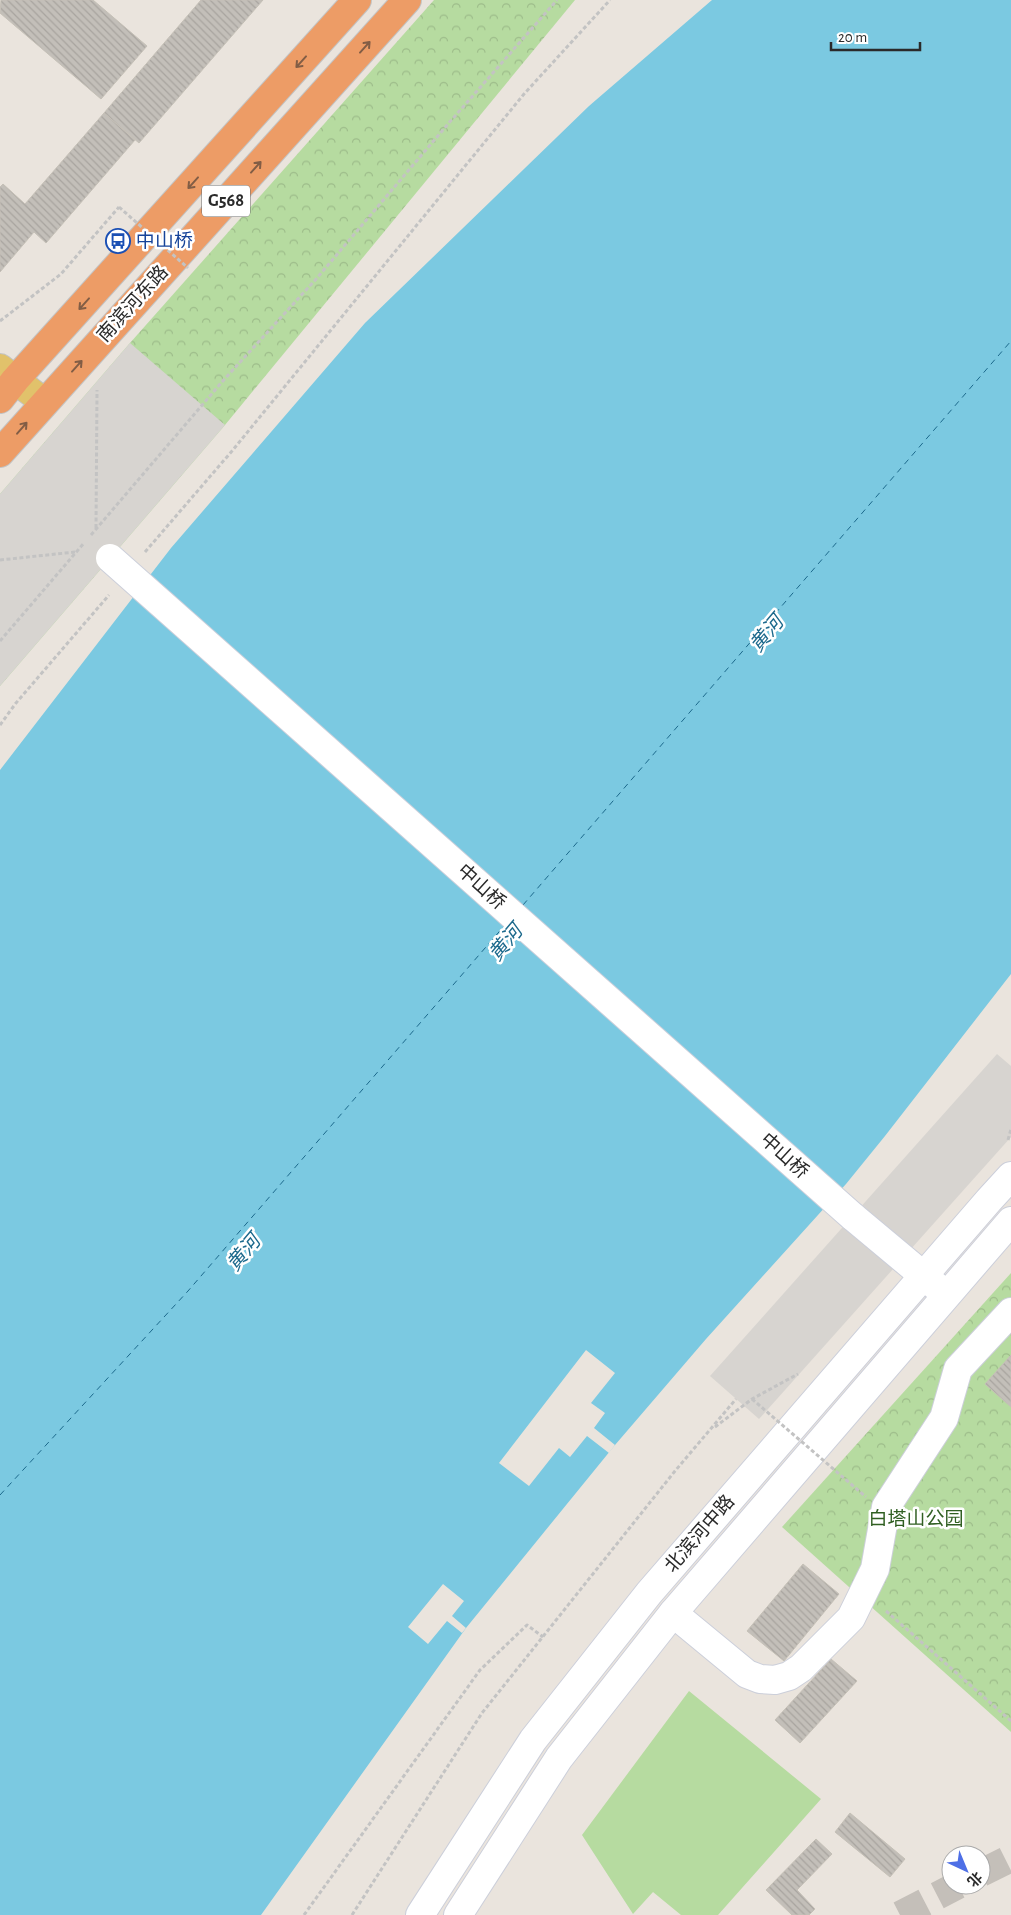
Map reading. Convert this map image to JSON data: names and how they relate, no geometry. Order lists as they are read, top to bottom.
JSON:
{
  "streets": {
    "highway": ["G568", "南滨河东路"],
    "street": ["中山桥", "北滨河中路"]
  },
  "crossings": [
    ["中山桥", "北滨河中路"]
  ],
  "water": ["黄河"],
  "parks": ["白塔山公园"],
  "places": {
    "bus stop": ["中山桥"]
  },
  "scale_bar": "20 m",
  "north": "bottom right"
}
